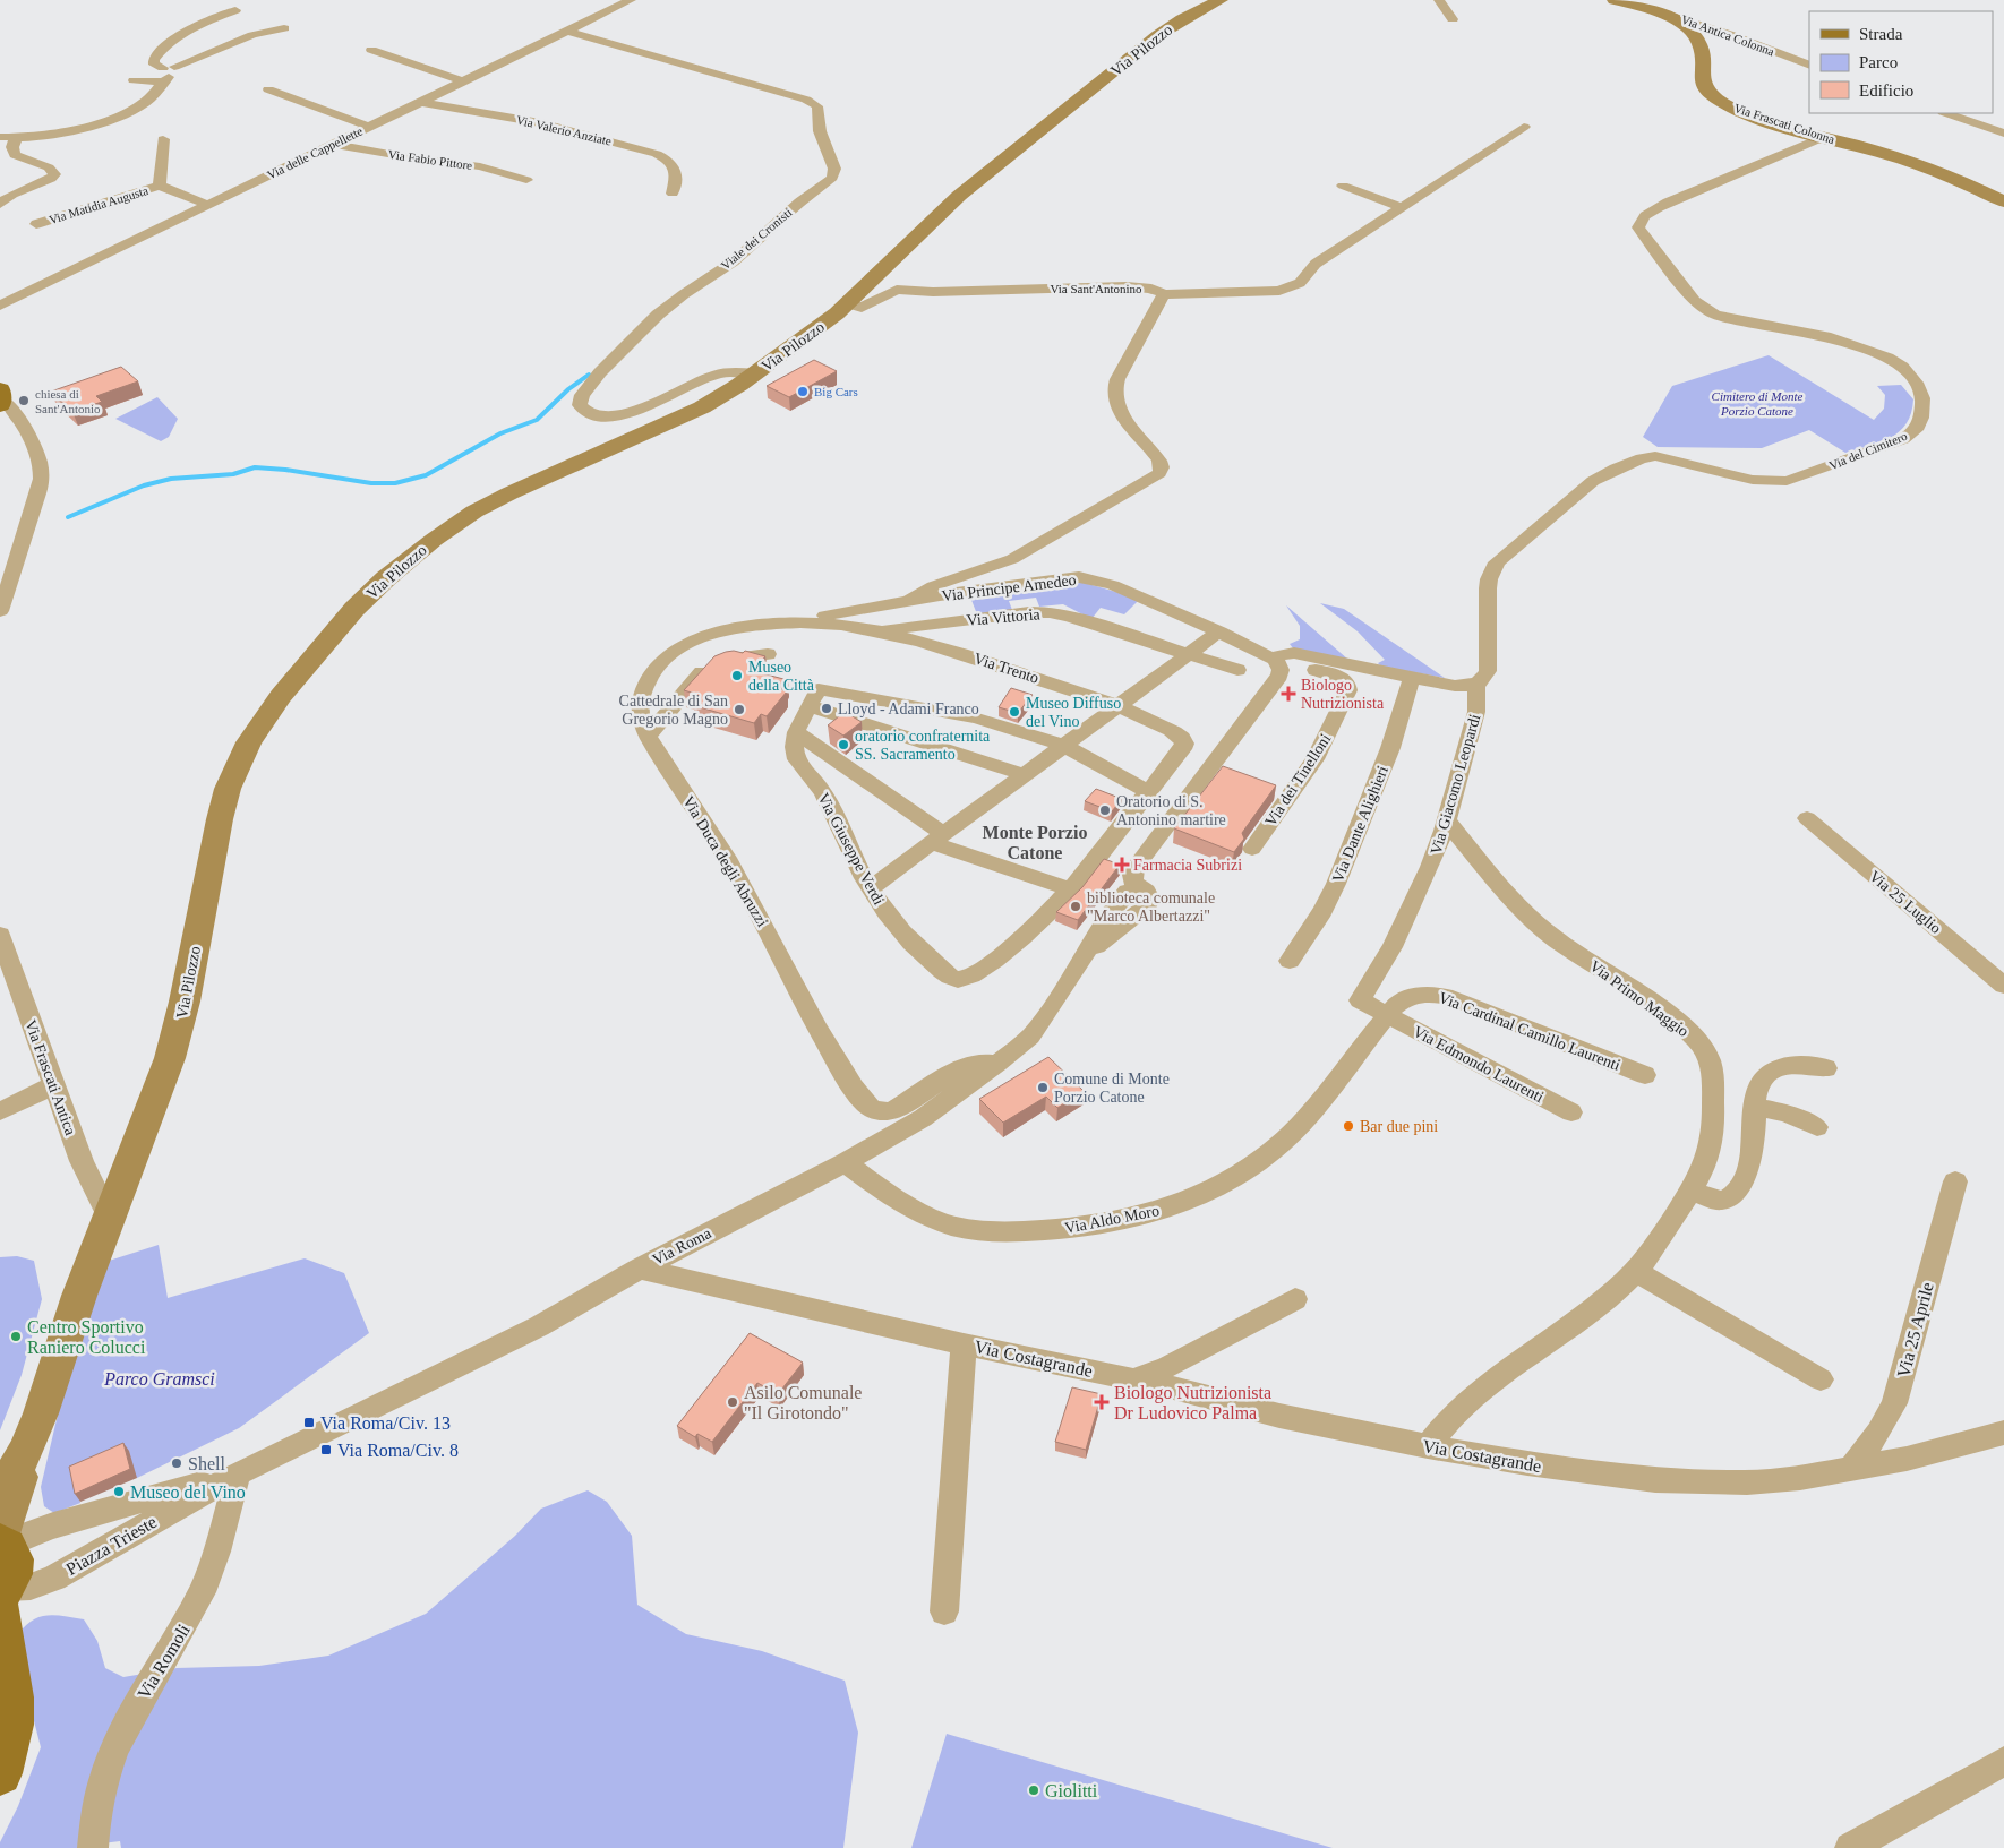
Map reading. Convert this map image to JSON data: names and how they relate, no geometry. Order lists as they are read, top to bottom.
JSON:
{
  "streets": {
    "main road": ["Via Pilozzo", "Via Frascati Colonna"],
    "street": [
      "Via Antica Colonna",
      "Via Valerio Anziate",
      "Via delle Cappellette",
      "Via Fabio Pittore",
      "Via Matidia Augusta",
      "Viale dei Cronisti",
      "Via Sant'Antonino",
      "Via del Cimitero",
      "Via Principe Amedeo",
      "Via Vittoria",
      "Via Trento",
      "Via dei Tinelloni",
      "Via Giacomo Leopardi",
      "Via Dante Alighieri",
      "Via Giuseppe Verdi",
      "Via Duca degli Abruzzi",
      "Via 25 Luglio",
      "Via Primo Maggio",
      "Via Cardinal Camillo Laurenti",
      "Via Edmondo Laurenti",
      "Via Frascati Antica",
      "Via Aldo Moro",
      "Via Roma",
      "Via 25 Aprile",
      "Via Costagrande",
      "Piazza Trieste",
      "Via Romoli"
    ]
  },
  "crossings": [
    ["Via Antica Colonna", "Via Frascati Colonna"],
    ["Via Pilozzo", "Viale dei Cronisti"],
    ["Via Pilozzo", "Via Sant'Antonino"],
    ["Via Pilozzo", "Via Frascati Antica"],
    ["Via Pilozzo", "Piazza Trieste"],
    ["Via Frascati Colonna", "Via del Cimitero"],
    ["Via Valerio Anziate", "Via delle Cappellette"],
    ["Via delle Cappellette", "Via Fabio Pittore"],
    ["Via delle Cappellette", "Viale dei Cronisti"],
    ["Via Sant'Antonino", "Via Principe Amedeo"],
    ["Via del Cimitero", "Via Giacomo Leopardi"],
    ["Via Principe Amedeo", "Via dei Tinelloni"],
    ["Via Principe Amedeo", "Via Duca degli Abruzzi"],
    ["Via Principe Amedeo", "Via Roma"],
    ["Via Vittoria", "Via Trento"],
    ["Via Trento", "Via Duca degli Abruzzi"],
    ["Via dei Tinelloni", "Via Roma"],
    ["Via Giacomo Leopardi", "Via Primo Maggio"],
    ["Via Giacomo Leopardi", "Via Cardinal Camillo Laurenti"],
    ["Via Giacomo Leopardi", "Via Edmondo Laurenti"],
    ["Via Giacomo Leopardi", "Via Aldo Moro"],
    ["Via Duca degli Abruzzi", "Via Roma"],
    ["Via Primo Maggio", "Via Costagrande"],
    ["Via Cardinal Camillo Laurenti", "Via Edmondo Laurenti"],
    ["Via Cardinal Camillo Laurenti", "Via Aldo Moro"],
    ["Via Edmondo Laurenti", "Via Aldo Moro"],
    ["Via Aldo Moro", "Via Roma"],
    ["Via Roma", "Via Costagrande"],
    ["Via Roma", "Piazza Trieste"],
    ["Via Roma", "Via Romoli"],
    ["Via 25 Aprile", "Via Costagrande"],
    ["Piazza Trieste", "Via Romoli"]
  ],
  "districts": ["Monte Porzio Catone"],
  "parks": ["Cimitero di Monte Porzio Catone", "Parco Gramsci"],
  "places": {
    "other": [
      "Big Cars",
      "chiesa di Sant'Antonio",
      "Museo della Città",
      "Lloyd - Adami Franco",
      "Cattedrale di San Gregorio Magno",
      "Museo Diffuso del Vino",
      "oratorio confraternita SS. Sacramento",
      "Oratorio di S. Antonino martire",
      "biblioteca comunale \"Marco Albertazzi\"",
      "Comune di Monte Porzio Catone",
      "Bar due pini",
      "Centro Sportivo Raniero Colucci",
      "Asilo Comunale \"Il Girotondo\"",
      "Shell",
      "Museo del Vino",
      "Giolitti"
    ],
    "health": ["Biologo Nutrizionista", "Farmacia Subrizi", "Biologo Nutrizionista Dr Ludovico Palma"],
    "transit": ["Via Roma/Civ. 13", "Via Roma/Civ. 8"]
  },
  "legend": ["Strada", "Parco", "Edificio"]
}
